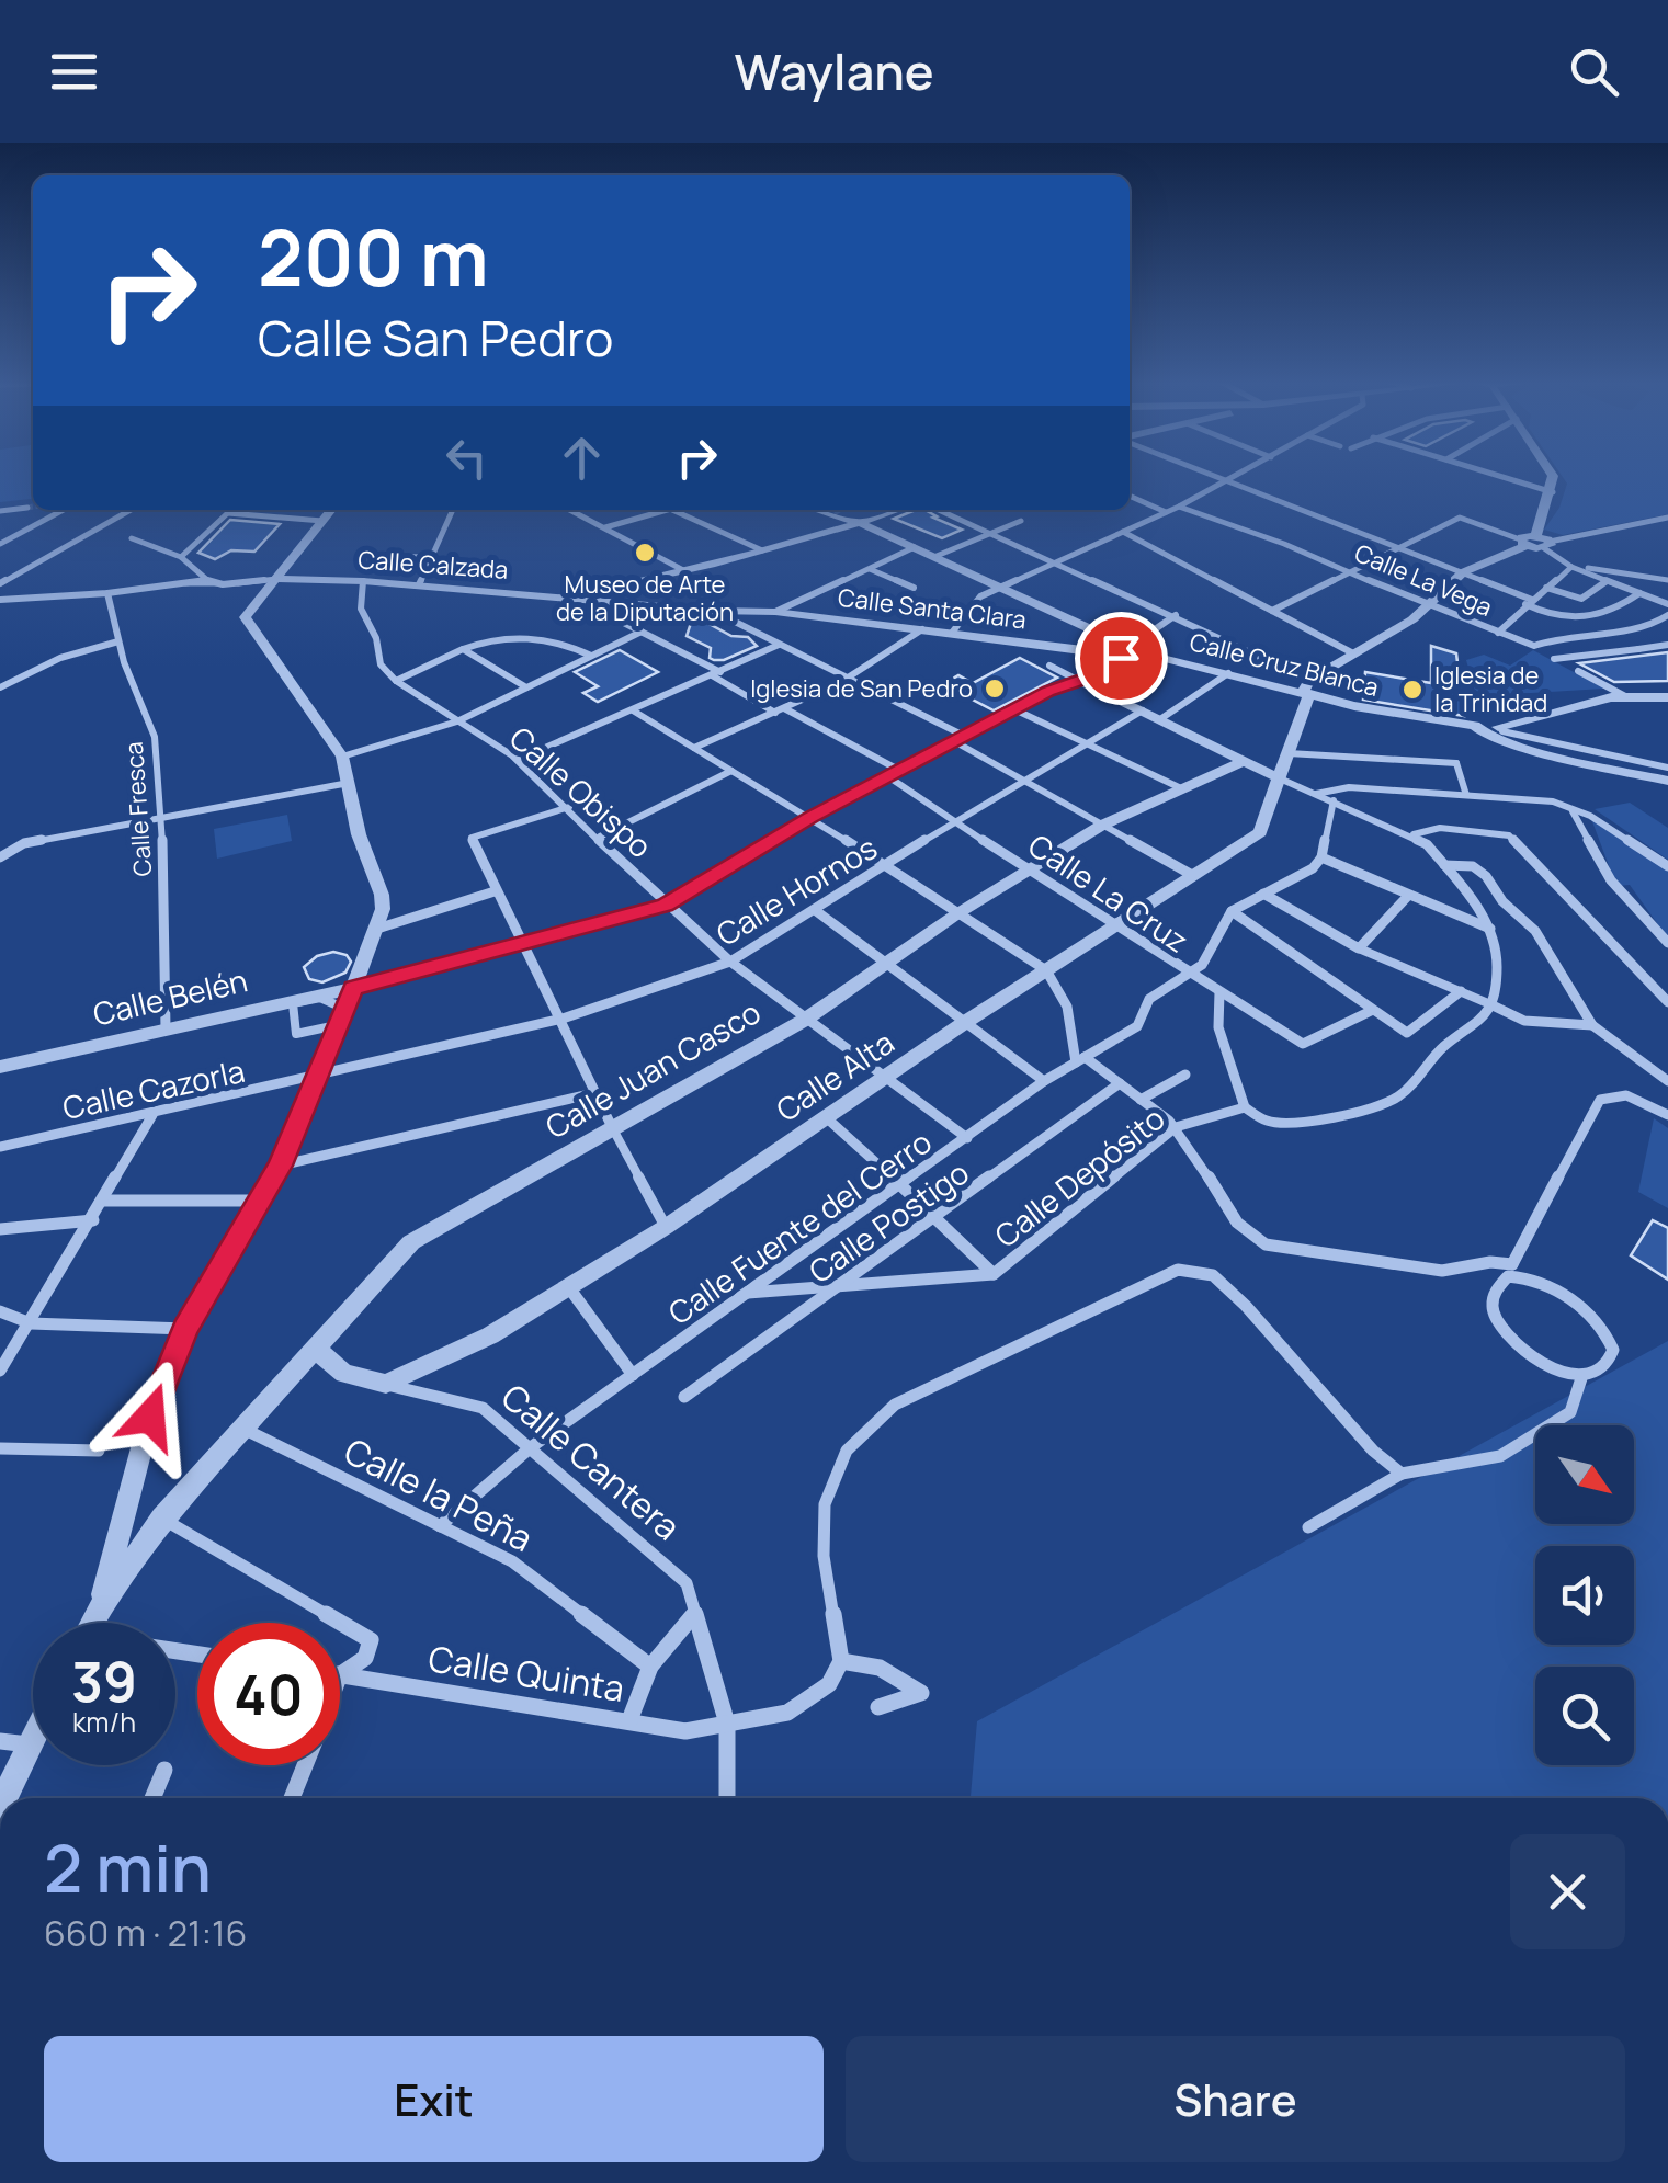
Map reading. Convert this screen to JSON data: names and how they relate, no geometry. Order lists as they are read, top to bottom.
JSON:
{
  "streets": {
    "street": [
      "Calle Calzada",
      "Calle La Vega",
      "Calle Santa Clara",
      "Calle Cruz Blanca",
      "Calle Obispo",
      "Calle Fresca",
      "Calle Hornos",
      "Calle La Cruz",
      "Calle Belén",
      "Calle Juan Casco",
      "Calle Alta",
      "Calle Cazorla",
      "Calle Depósito",
      "Calle Postigo",
      "Calle Fuente del Cerro",
      "Calle Cantera",
      "Calle la Peña",
      "Calle Quinta"
    ]
  },
  "crossings": [
    ["Calle Calzada", "Calle Santa Clara"],
    ["Calle Calzada", "Calle La Cruz"],
    ["Calle Santa Clara", "Calle Cruz Blanca"],
    ["Calle Santa Clara", "Calle Belén"],
    ["Calle Cruz Blanca", "Calle Belén"],
    ["Calle Cruz Blanca", "Calle Alta"],
    ["Calle Obispo", "Calle Hornos"],
    ["Calle Obispo", "Calle Belén"],
    ["Calle Obispo", "Calle Juan Casco"],
    ["Calle Obispo", "Calle Alta"],
    ["Calle Obispo", "Calle Fuente del Cerro"],
    ["Calle Fresca", "Calle Belén"],
    ["Calle Hornos", "Calle La Cruz"],
    ["Calle Hornos", "Calle Cazorla"],
    ["Calle La Cruz", "Calle Belén"],
    ["Calle La Cruz", "Calle Juan Casco"],
    ["Calle La Cruz", "Calle Alta"],
    ["Calle La Cruz", "Calle Fuente del Cerro"],
    ["Calle Juan Casco", "Calle Cantera"],
    ["Calle Juan Casco", "Calle la Peña"],
    ["Calle Alta", "Calle Cantera"],
    ["Calle Depósito", "Calle Postigo"],
    ["Calle Depósito", "Calle Fuente del Cerro"],
    ["Calle Fuente del Cerro", "Calle Cantera"],
    ["Calle Fuente del Cerro", "Calle la Peña"],
    ["Calle Cantera", "Calle Quinta"]
  ],
  "places": ["Museo de Arte de la Diputación", "Iglesia de San Pedro", "Iglesia de la Trinidad"],
  "north": "bottom right",
  "page": {
    "header": "Waylane",
    "turn": ["200 m", "Calle San Pedro"],
    "speed": "39 km/h",
    "limit": "40",
    "heading": ["2 min", "660 m · 21:16"],
    "buttons": ["Exit", "Share"]
  }
}
